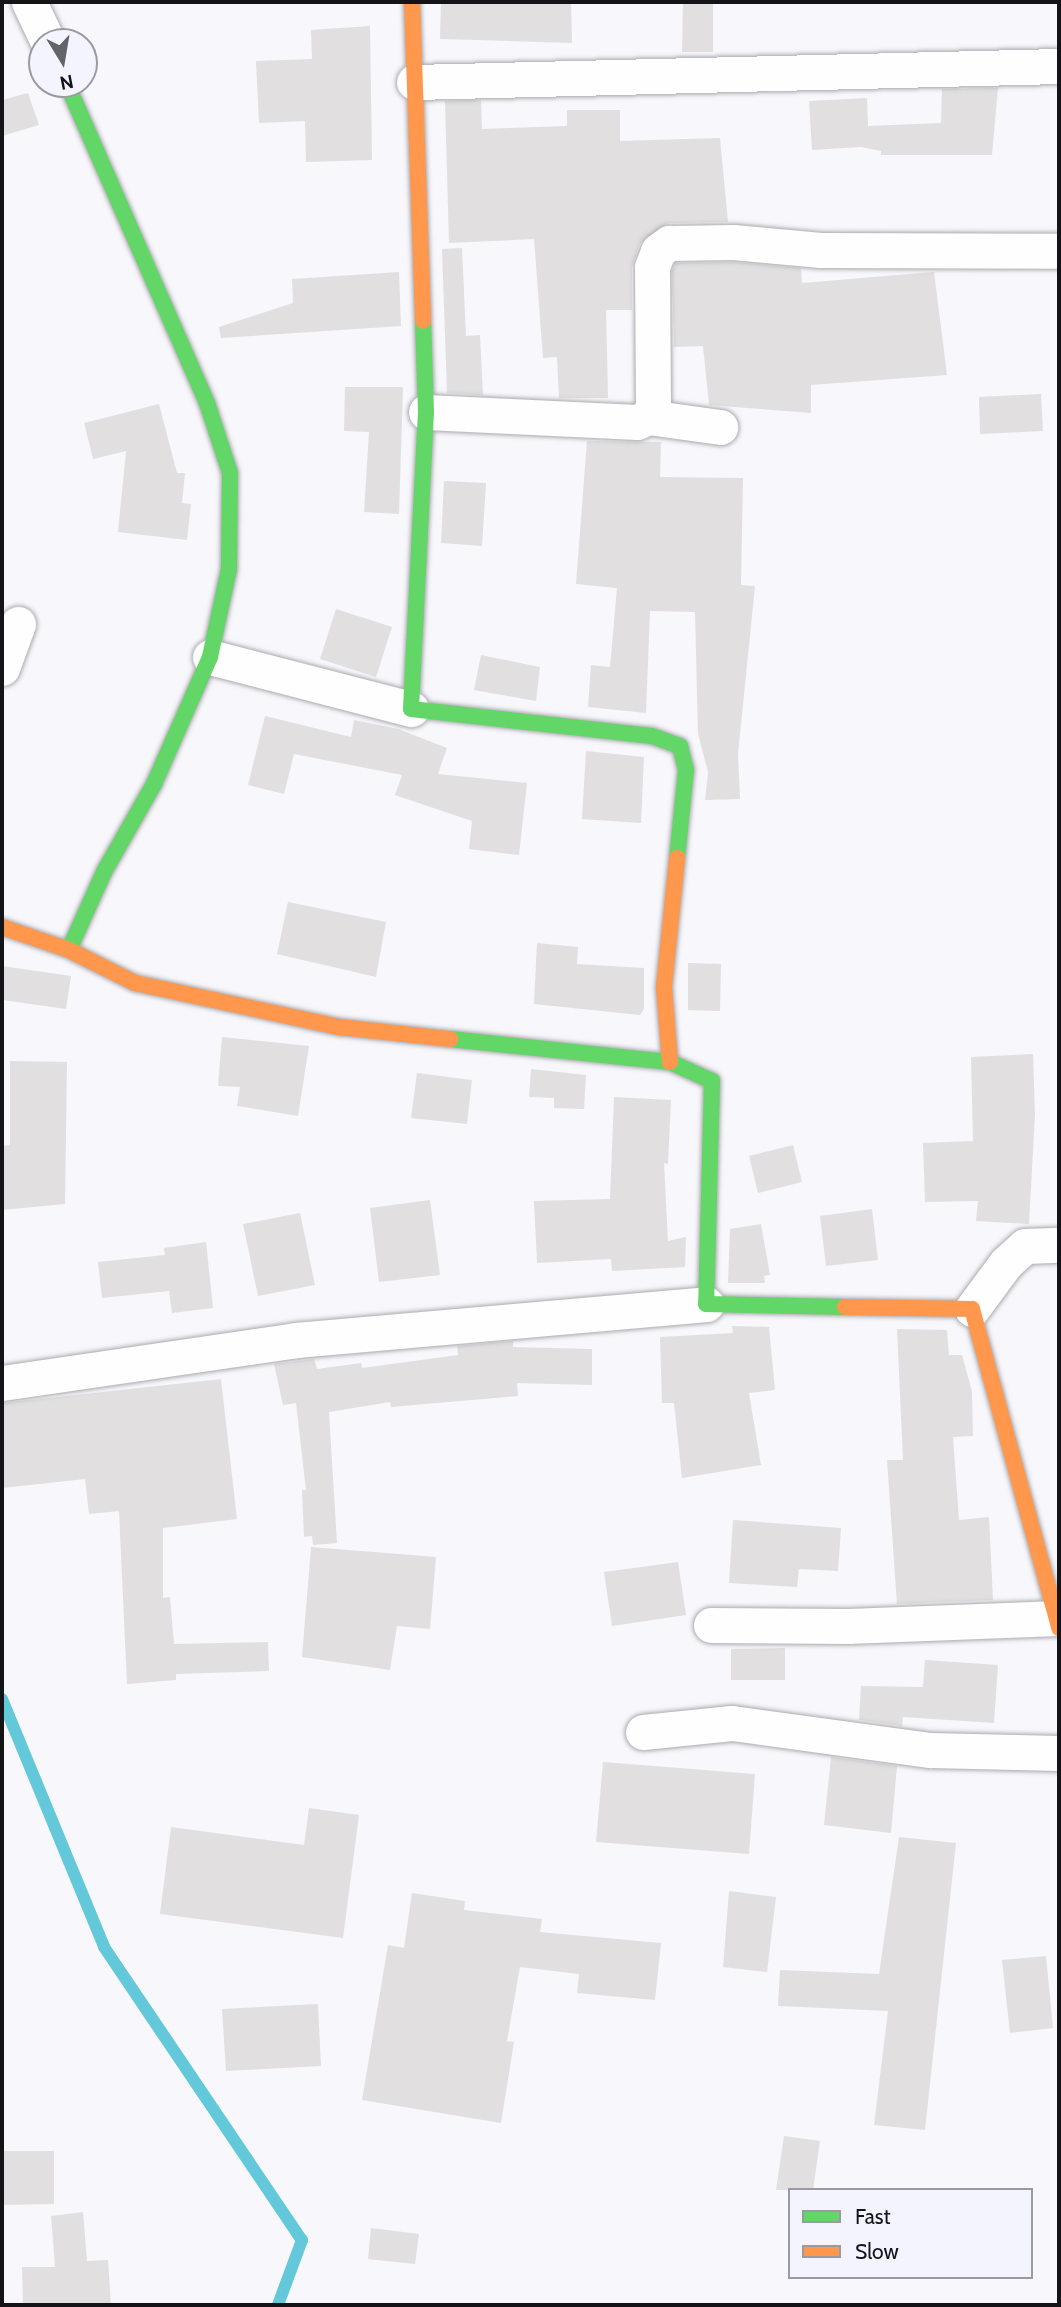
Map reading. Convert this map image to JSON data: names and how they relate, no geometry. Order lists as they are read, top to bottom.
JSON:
{
  "legend": ["Fast", "Slow"],
  "north": "bottom"
}
